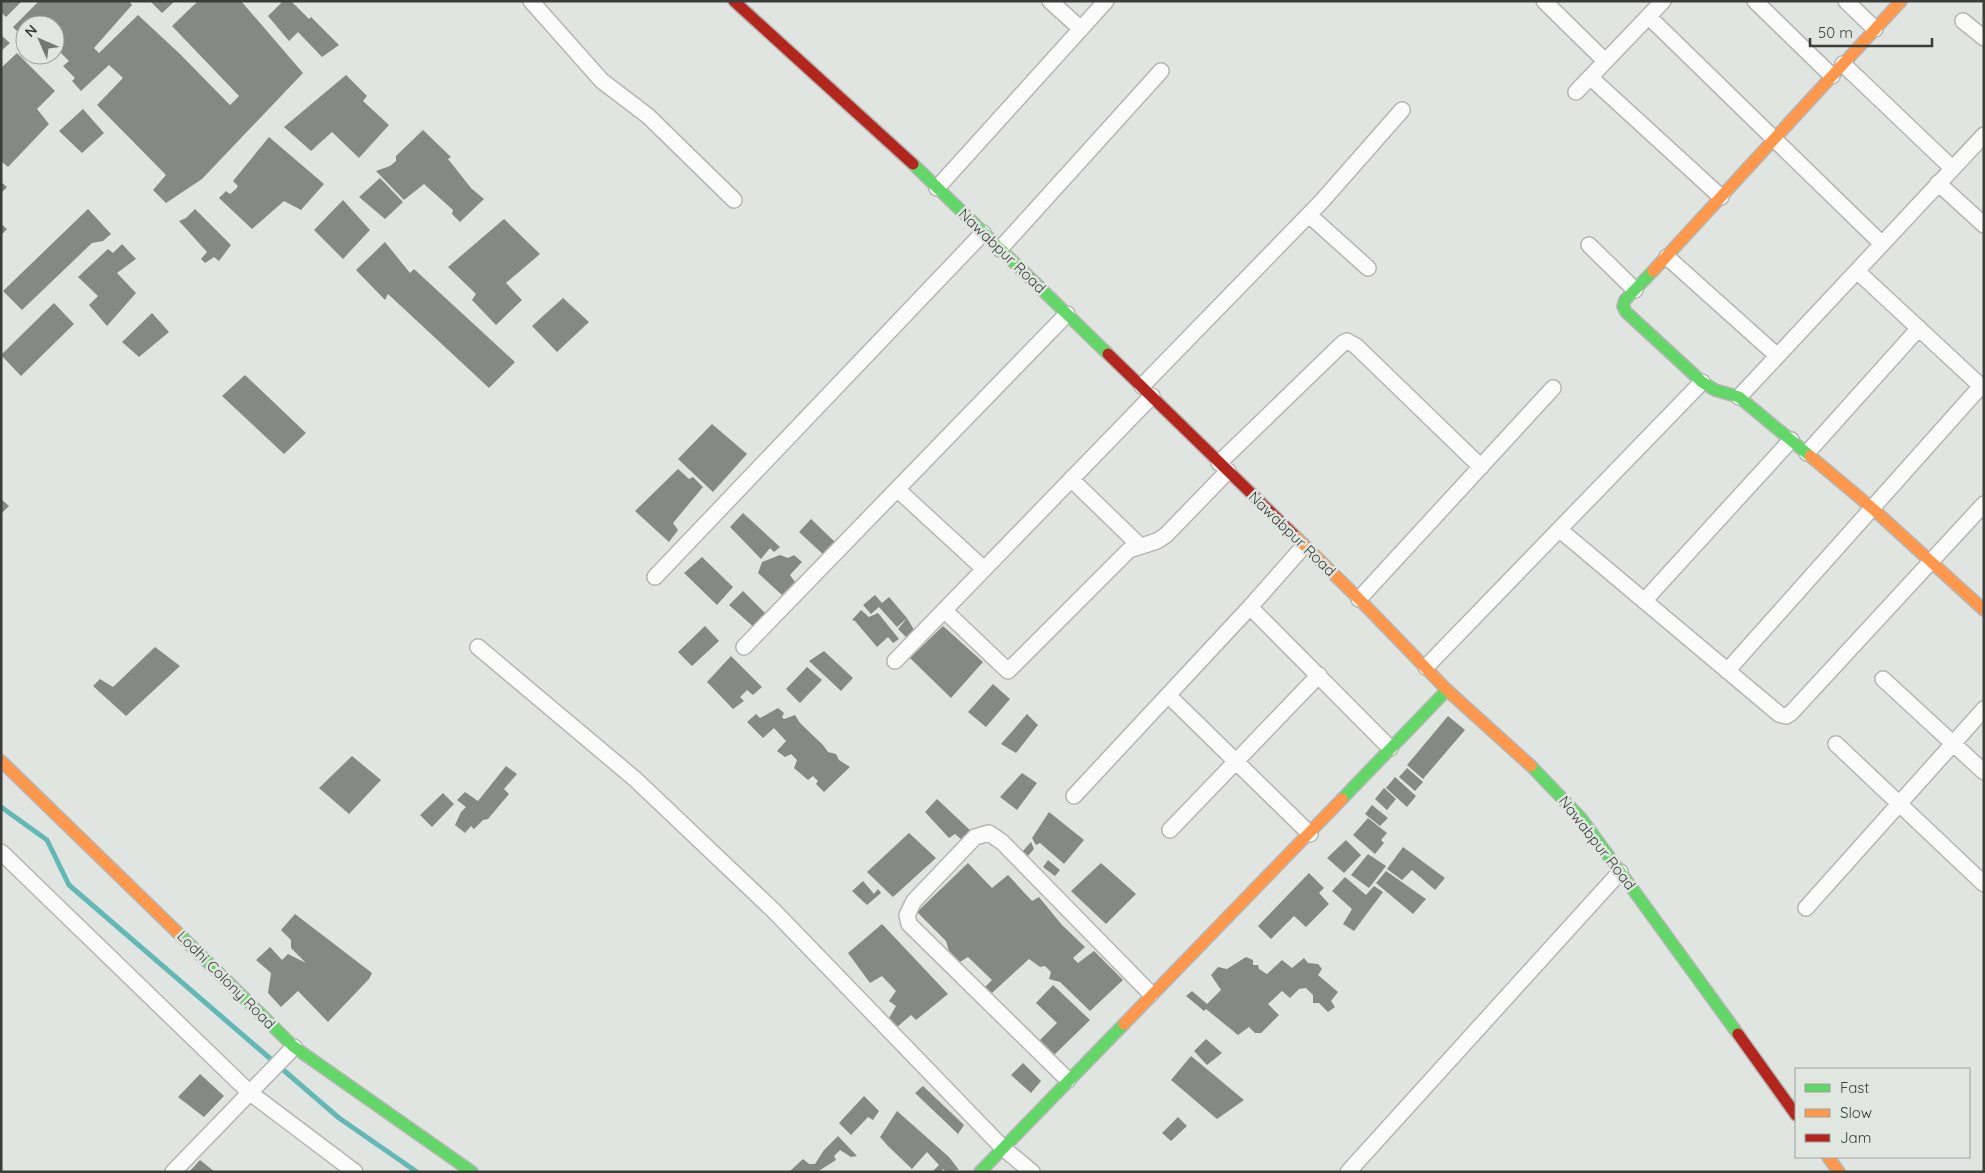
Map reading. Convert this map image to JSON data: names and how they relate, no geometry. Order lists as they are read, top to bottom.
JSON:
{
  "streets": {
    "street": ["Nawabpur Road", "Lodhi Colony Road"]
  },
  "legend": ["Fast", "Slow", "Jam"],
  "scale_bar": "50 m",
  "north": "top left"
}
